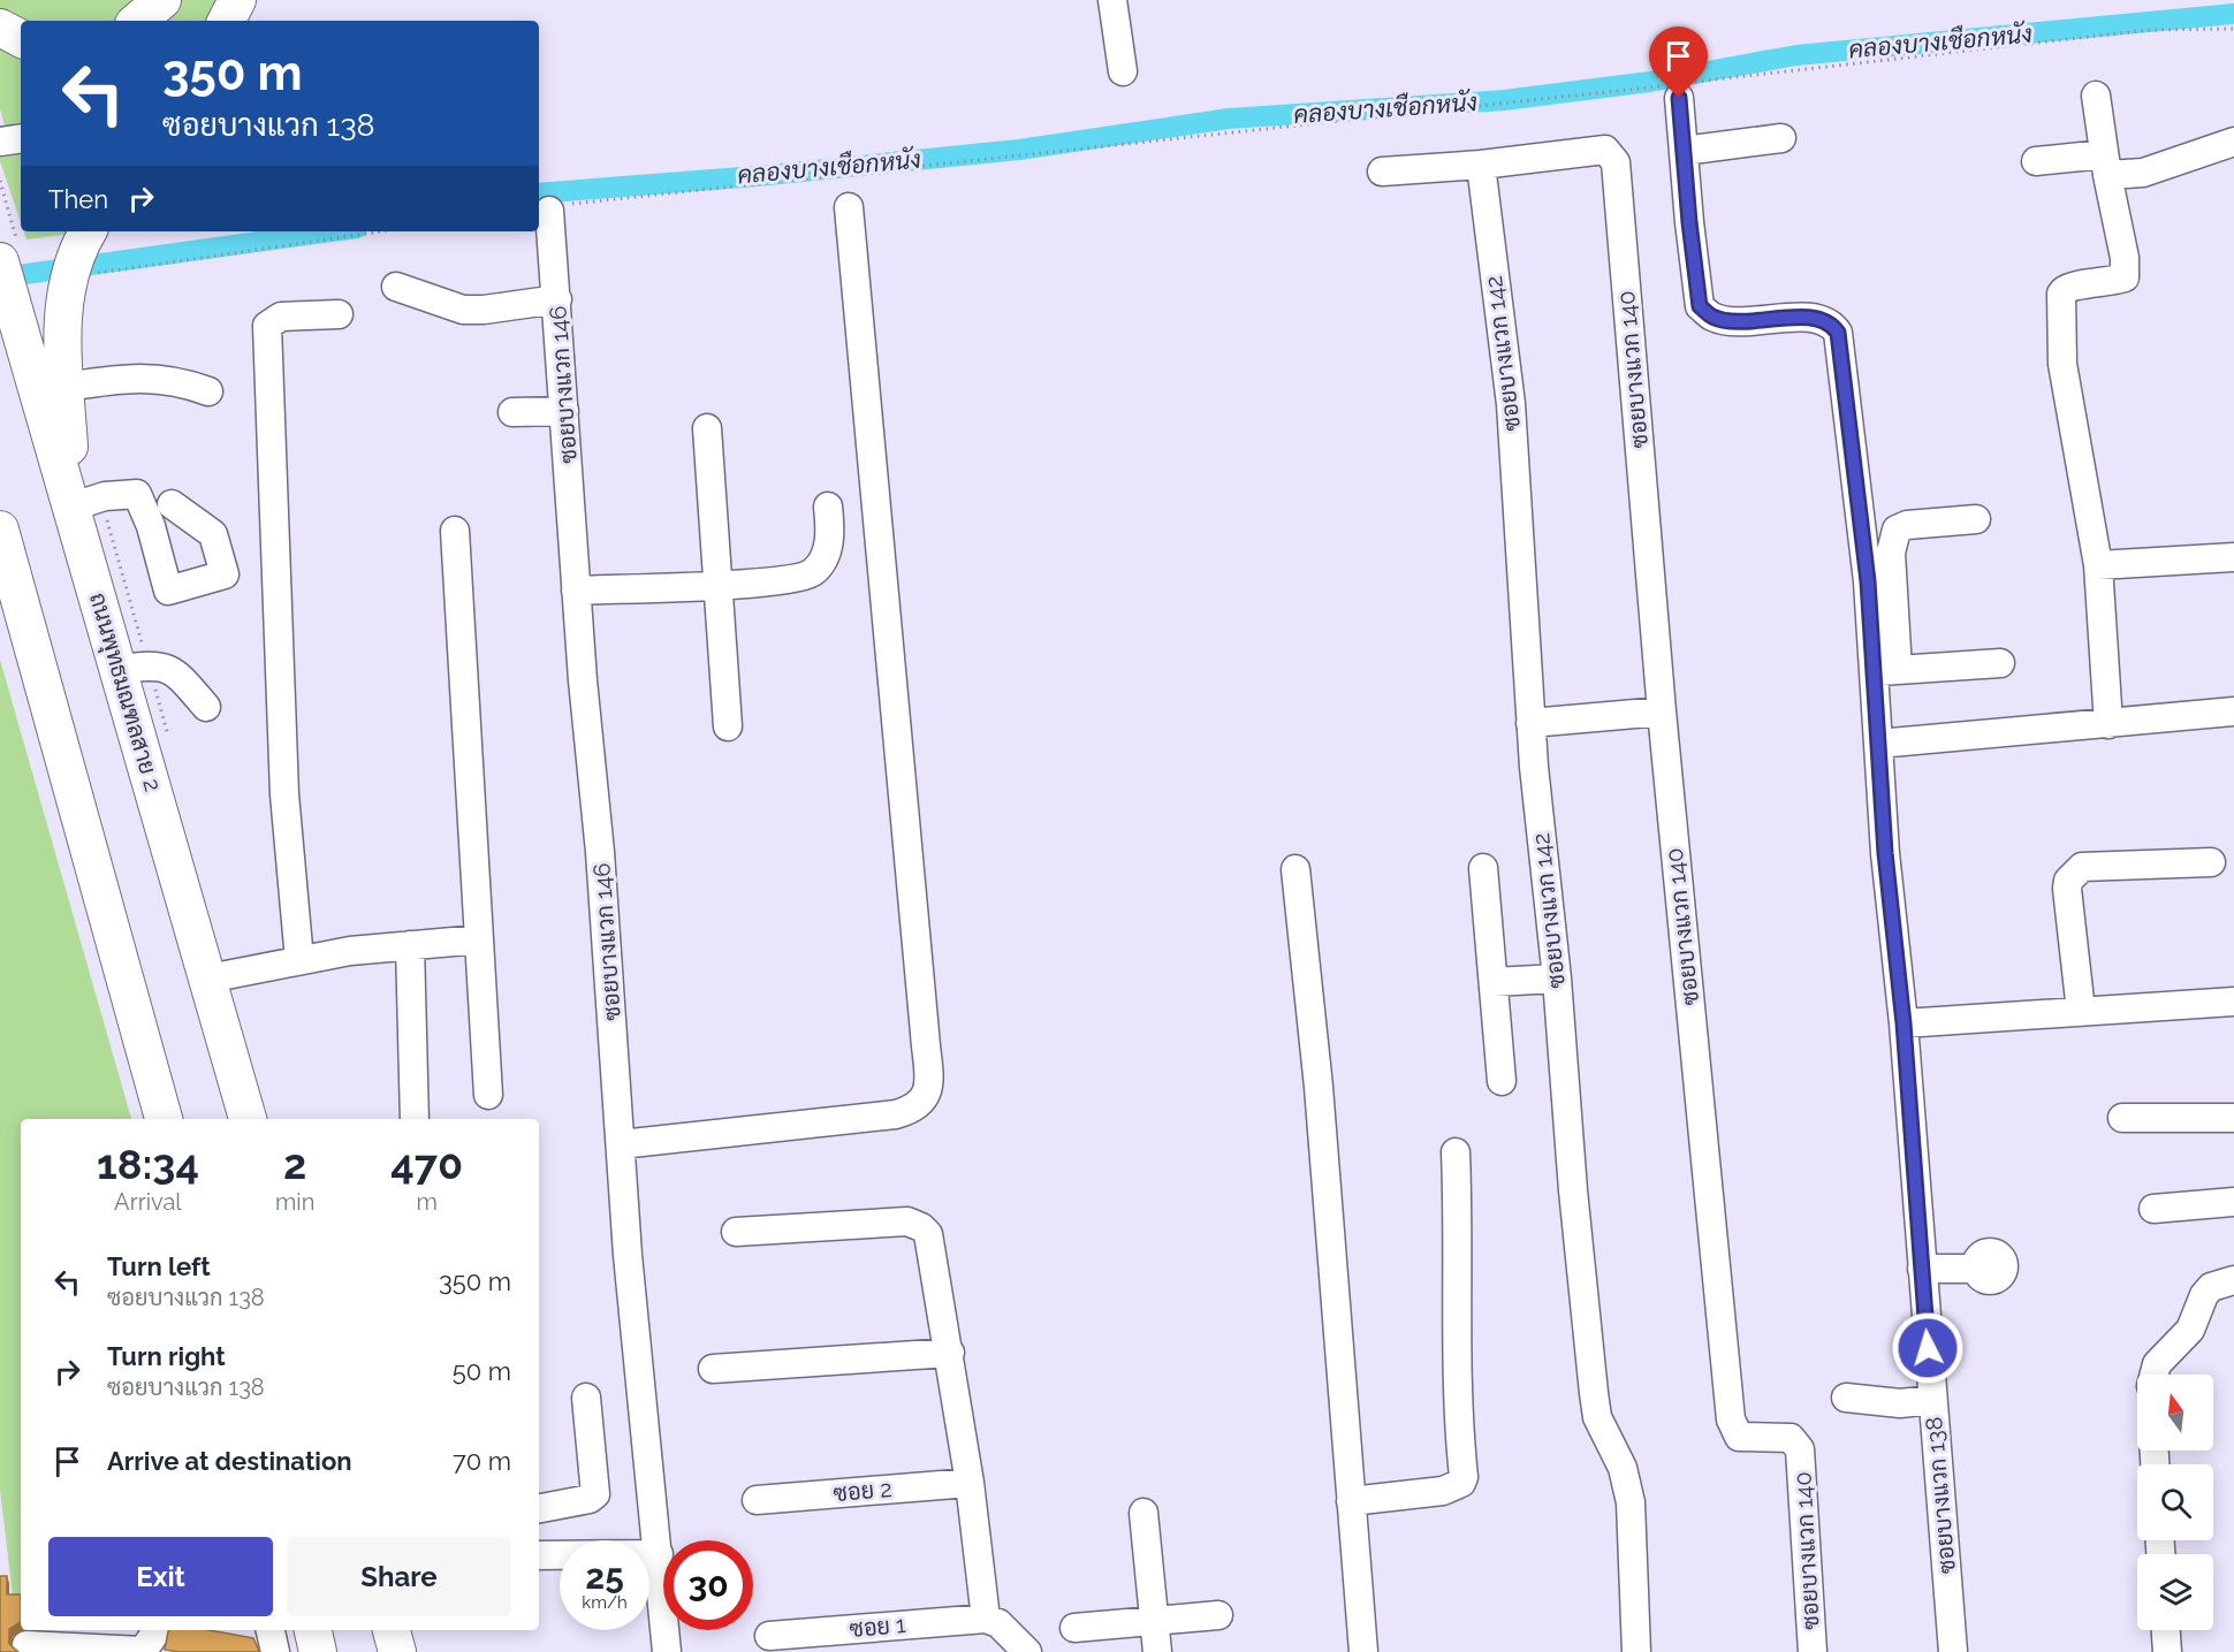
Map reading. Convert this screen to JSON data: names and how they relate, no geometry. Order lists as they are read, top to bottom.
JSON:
{
  "streets": {
    "main road": ["ถนนพุทธมณฑลสาย 2"],
    "street": [
      "ซอยบางแวก 142",
      "ซอยบางแวก 140",
      "ซอยบางแวก 146",
      "ซอย 2",
      "ซอยบางแวก 138",
      "ซอย 1"
    ]
  },
  "crossings": [
    ["ซอยบางแวก 142", "ซอยบางแวก 140"]
  ],
  "water": ["คลองบางเชือกหนัง"],
  "north": "top",
  "page": {
    "turn": ["350 m", "ซอยบางแวก 138"],
    "then": "Then",
    "eta": [
      "18:34",
      "Arrival",
      "2",
      "min",
      "470",
      "m"
    ],
    "list": [
      {
        "name": "Turn left",
        "note": "ซอยบางแวก 138",
        "value": "350 m"
      },
      {
        "name": "Turn right",
        "note": "ซอยบางแวก 138",
        "value": "50 m"
      },
      {
        "name": "Arrive at destination",
        "value": "70 m"
      }
    ],
    "buttons": ["Exit", "Share"],
    "speed": "25 km/h",
    "limit": "30"
  }
}
